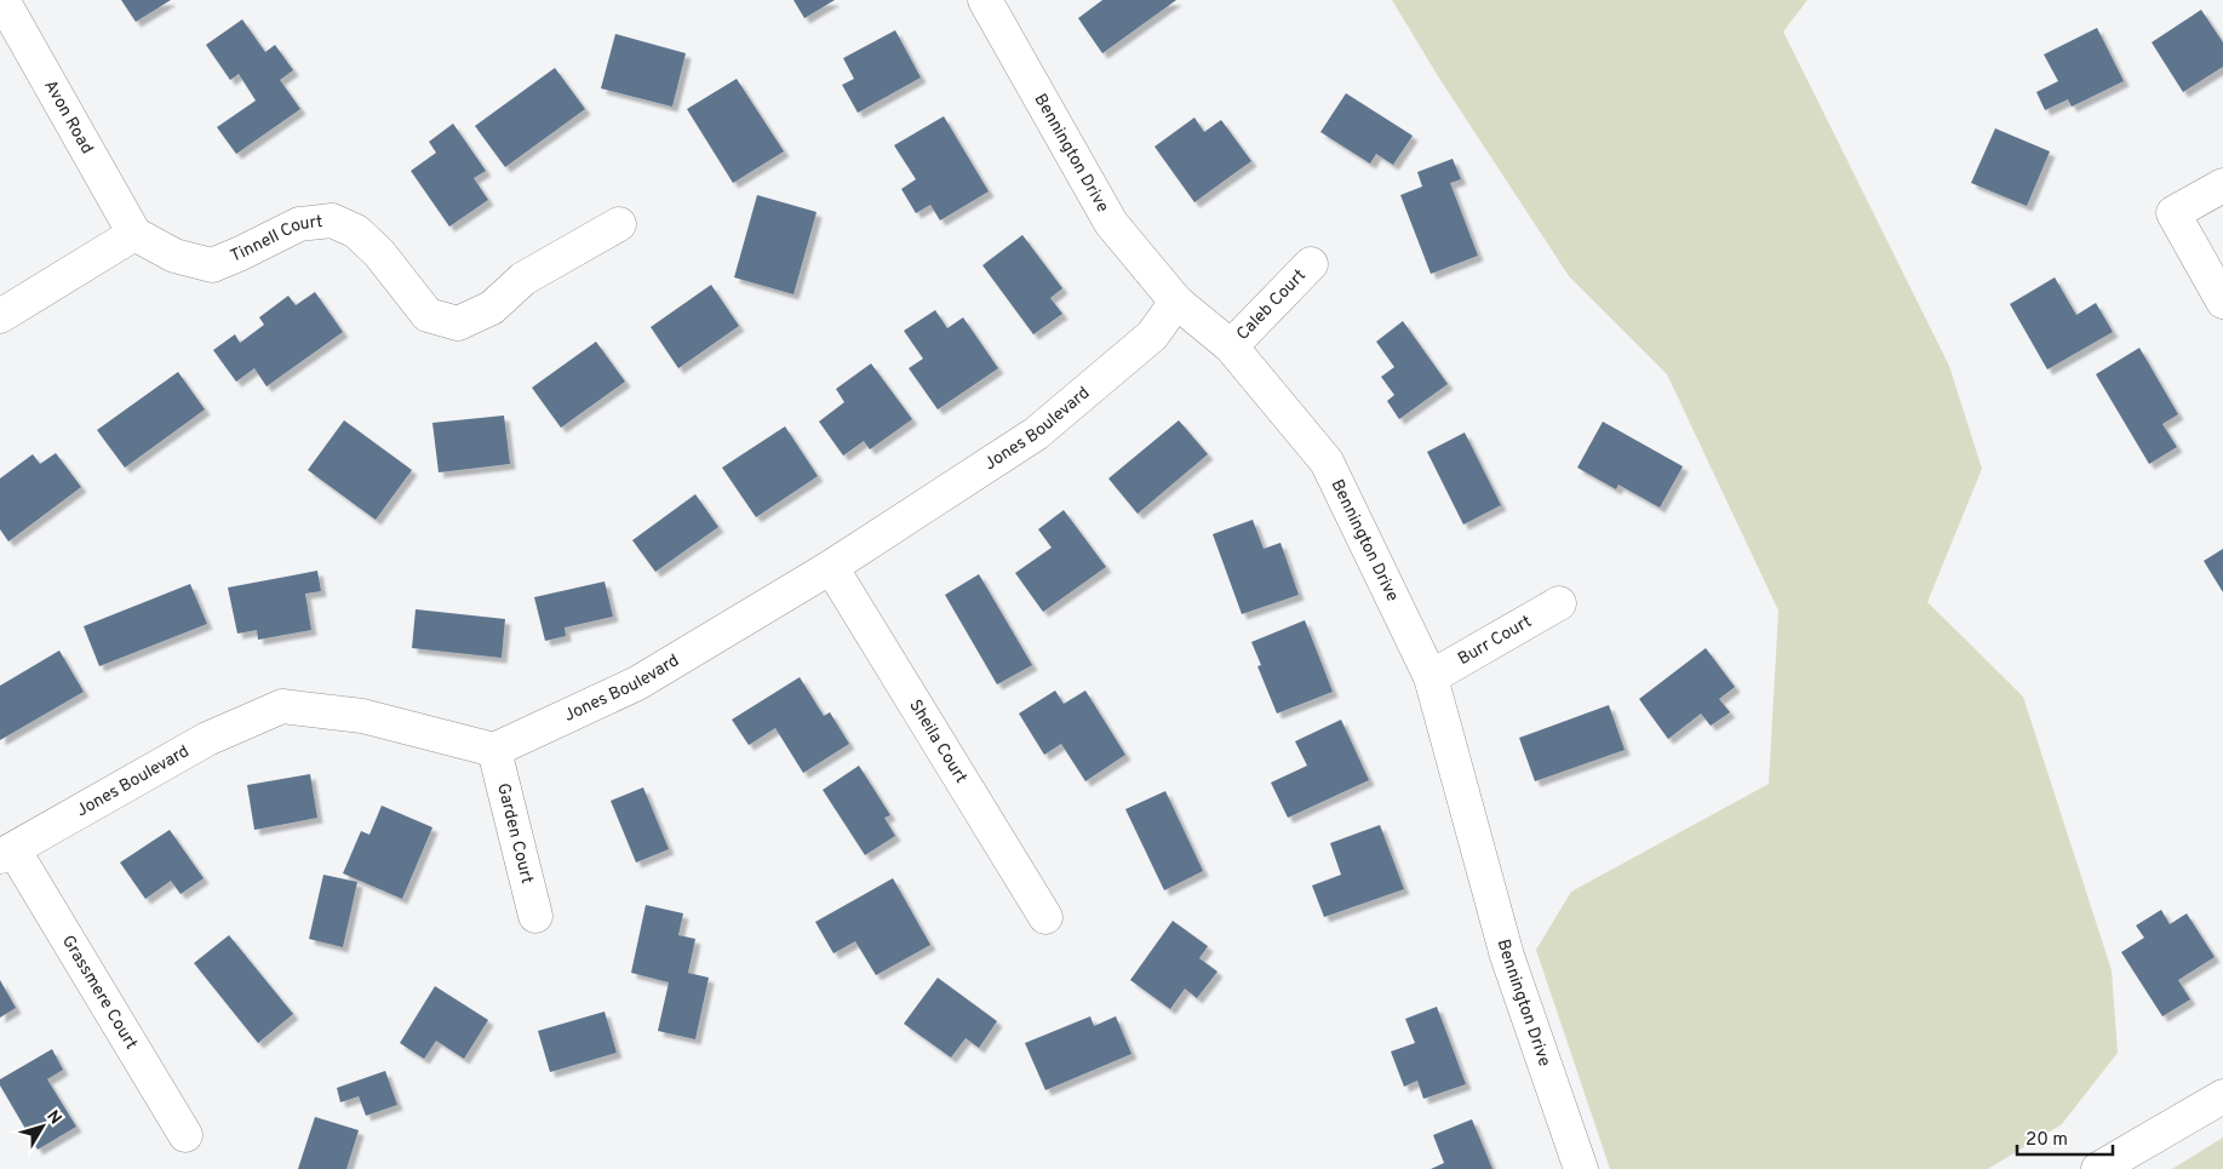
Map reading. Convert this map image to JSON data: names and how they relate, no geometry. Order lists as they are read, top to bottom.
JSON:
{
  "streets": {
    "street": [
      "Avon Road",
      "Bennington Drive",
      "Tinnell Court",
      "Caleb Court",
      "Jones Boulevard",
      "Burr Court",
      "Sheila Court",
      "Garden Court",
      "Grassmere Court"
    ]
  },
  "crossings": [
    ["Avon Road", "Tinnell Court"],
    ["Bennington Drive", "Caleb Court"],
    ["Bennington Drive", "Jones Boulevard"],
    ["Bennington Drive", "Burr Court"],
    ["Jones Boulevard", "Sheila Court"],
    ["Jones Boulevard", "Garden Court"],
    ["Jones Boulevard", "Grassmere Court"]
  ],
  "scale_bar": "20 m",
  "north": "top right"
}
